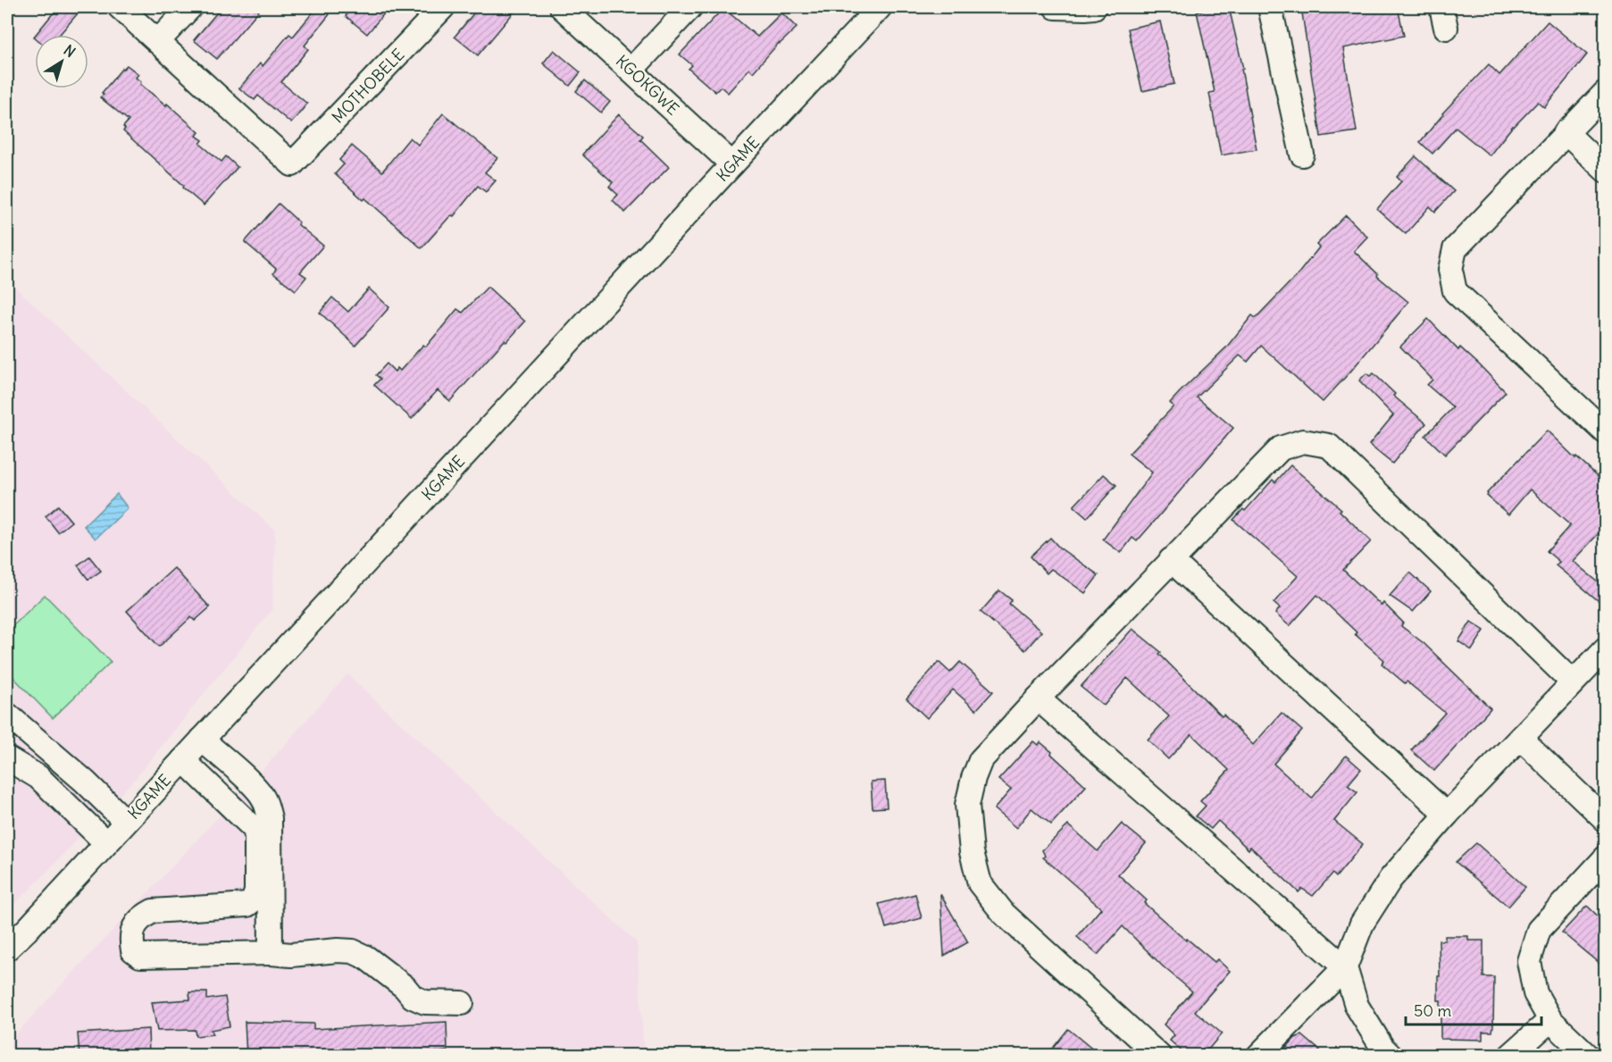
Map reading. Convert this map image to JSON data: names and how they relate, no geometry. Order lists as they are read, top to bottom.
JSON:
{
  "streets": {
    "street": ["KGOKGWE", "MOTHOBELE", "KGAME"]
  },
  "crossings": [
    ["KGOKGWE", "KGAME"]
  ],
  "scale_bar": "50 m",
  "north": "top right"
}
